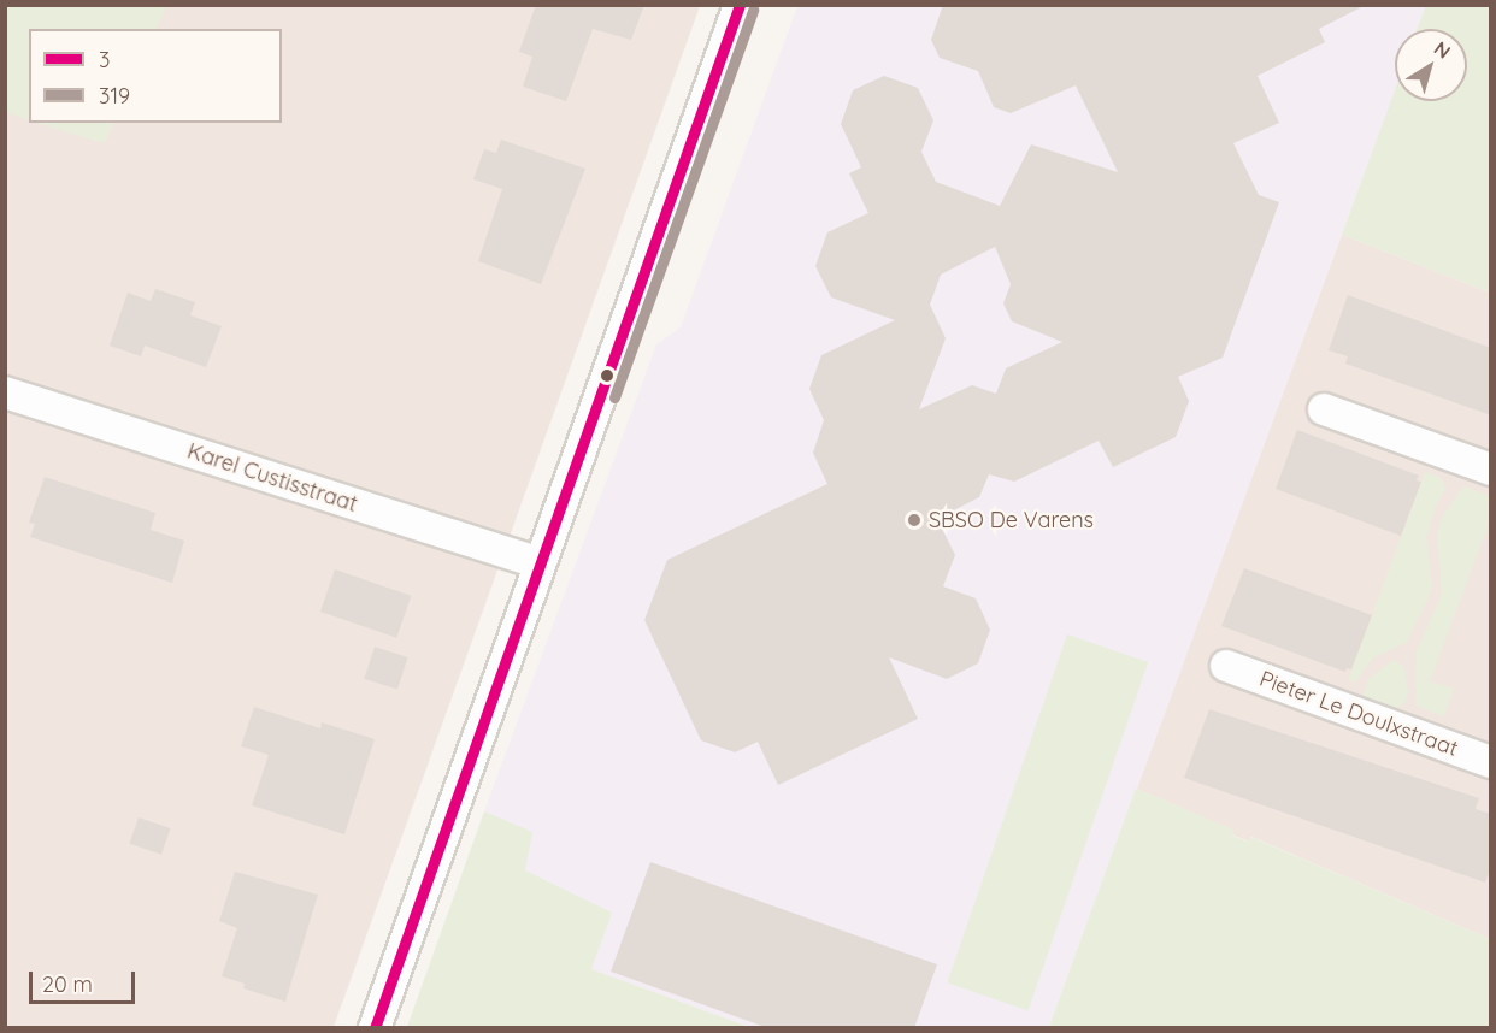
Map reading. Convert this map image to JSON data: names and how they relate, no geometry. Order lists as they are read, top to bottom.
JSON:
{
  "streets": {
    "street": ["Karel Custisstraat", "Pieter Le Doulxstraat"]
  },
  "places": ["SBSO De Varens"],
  "lines": ["transit line 3", "transit line 319"],
  "legend": ["3", "319"],
  "scale_bar": "20 m",
  "north": "top right"
}
